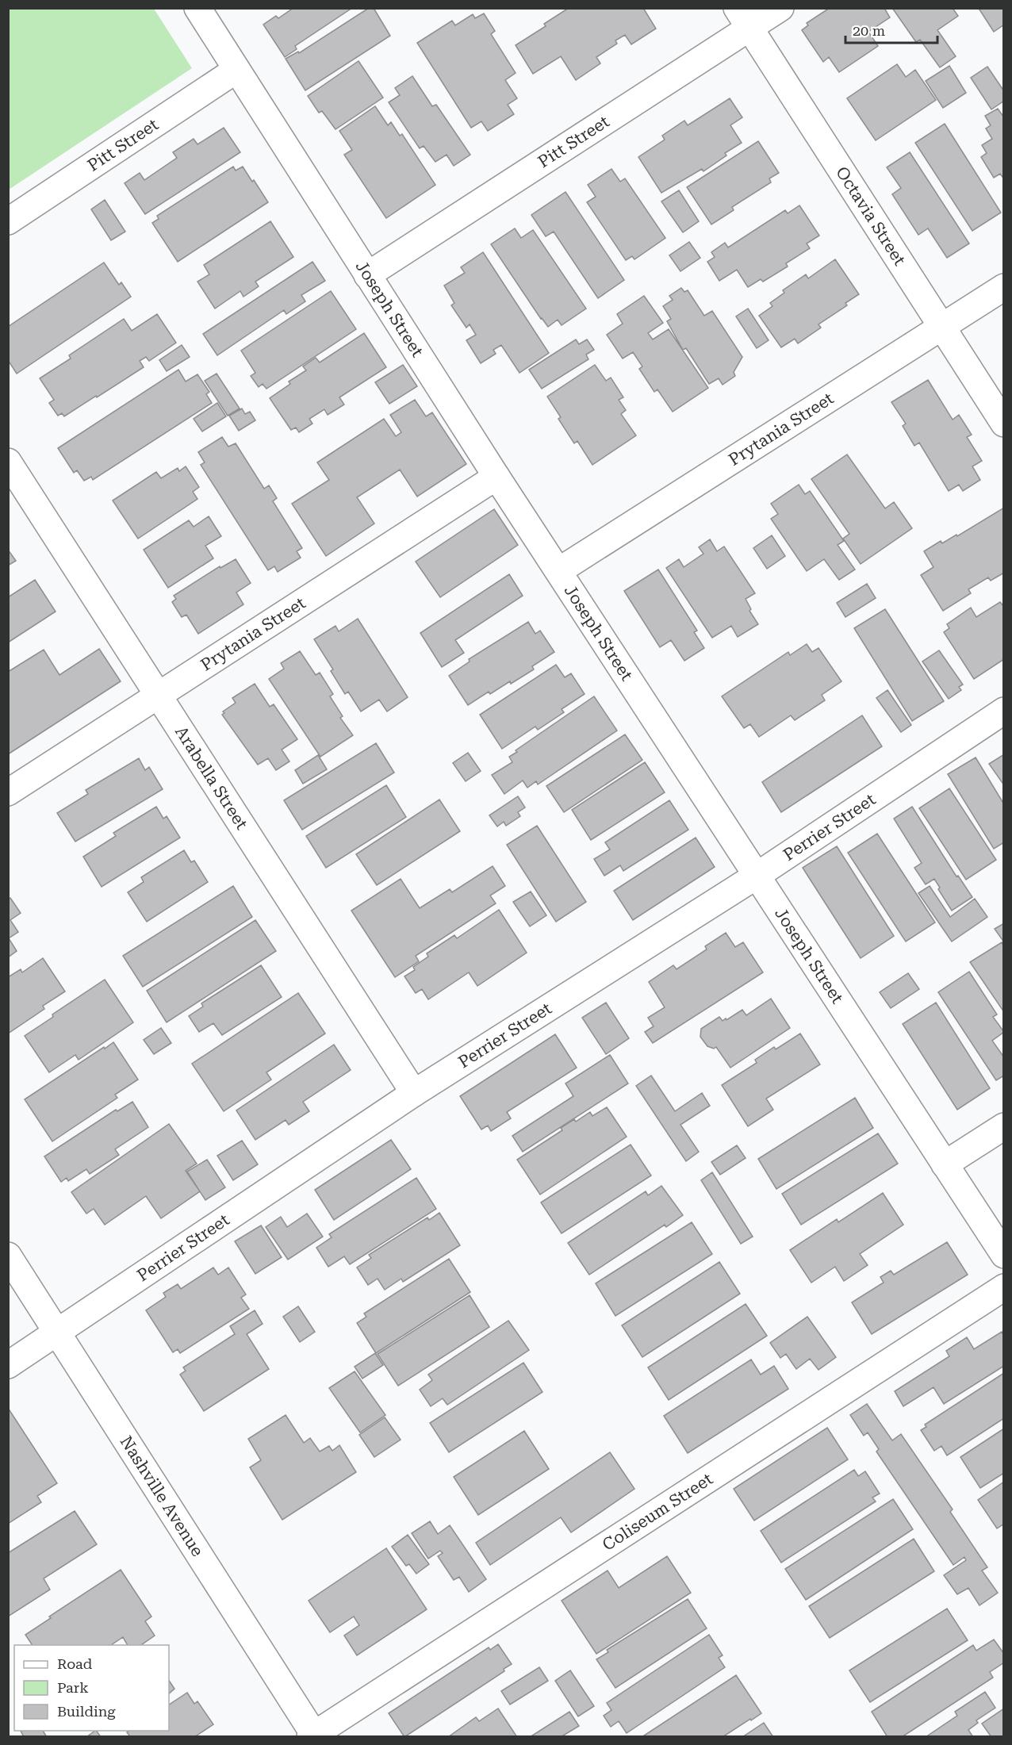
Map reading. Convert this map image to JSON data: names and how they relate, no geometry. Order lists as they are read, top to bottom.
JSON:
{
  "streets": {
    "street": [
      "Pitt Street",
      "Octavia Street",
      "Joseph Street",
      "Prytania Street",
      "Arabella Street",
      "Perrier Street",
      "Nashville Avenue",
      "Coliseum Street"
    ]
  },
  "crossings": [
    ["Pitt Street", "Octavia Street"],
    ["Pitt Street", "Joseph Street"],
    ["Octavia Street", "Prytania Street"],
    ["Joseph Street", "Prytania Street"],
    ["Joseph Street", "Perrier Street"],
    ["Prytania Street", "Arabella Street"],
    ["Arabella Street", "Perrier Street"],
    ["Perrier Street", "Nashville Avenue"],
    ["Nashville Avenue", "Coliseum Street"]
  ],
  "legend": ["Road", "Park", "Building"],
  "scale_bar": "20 m"
}
